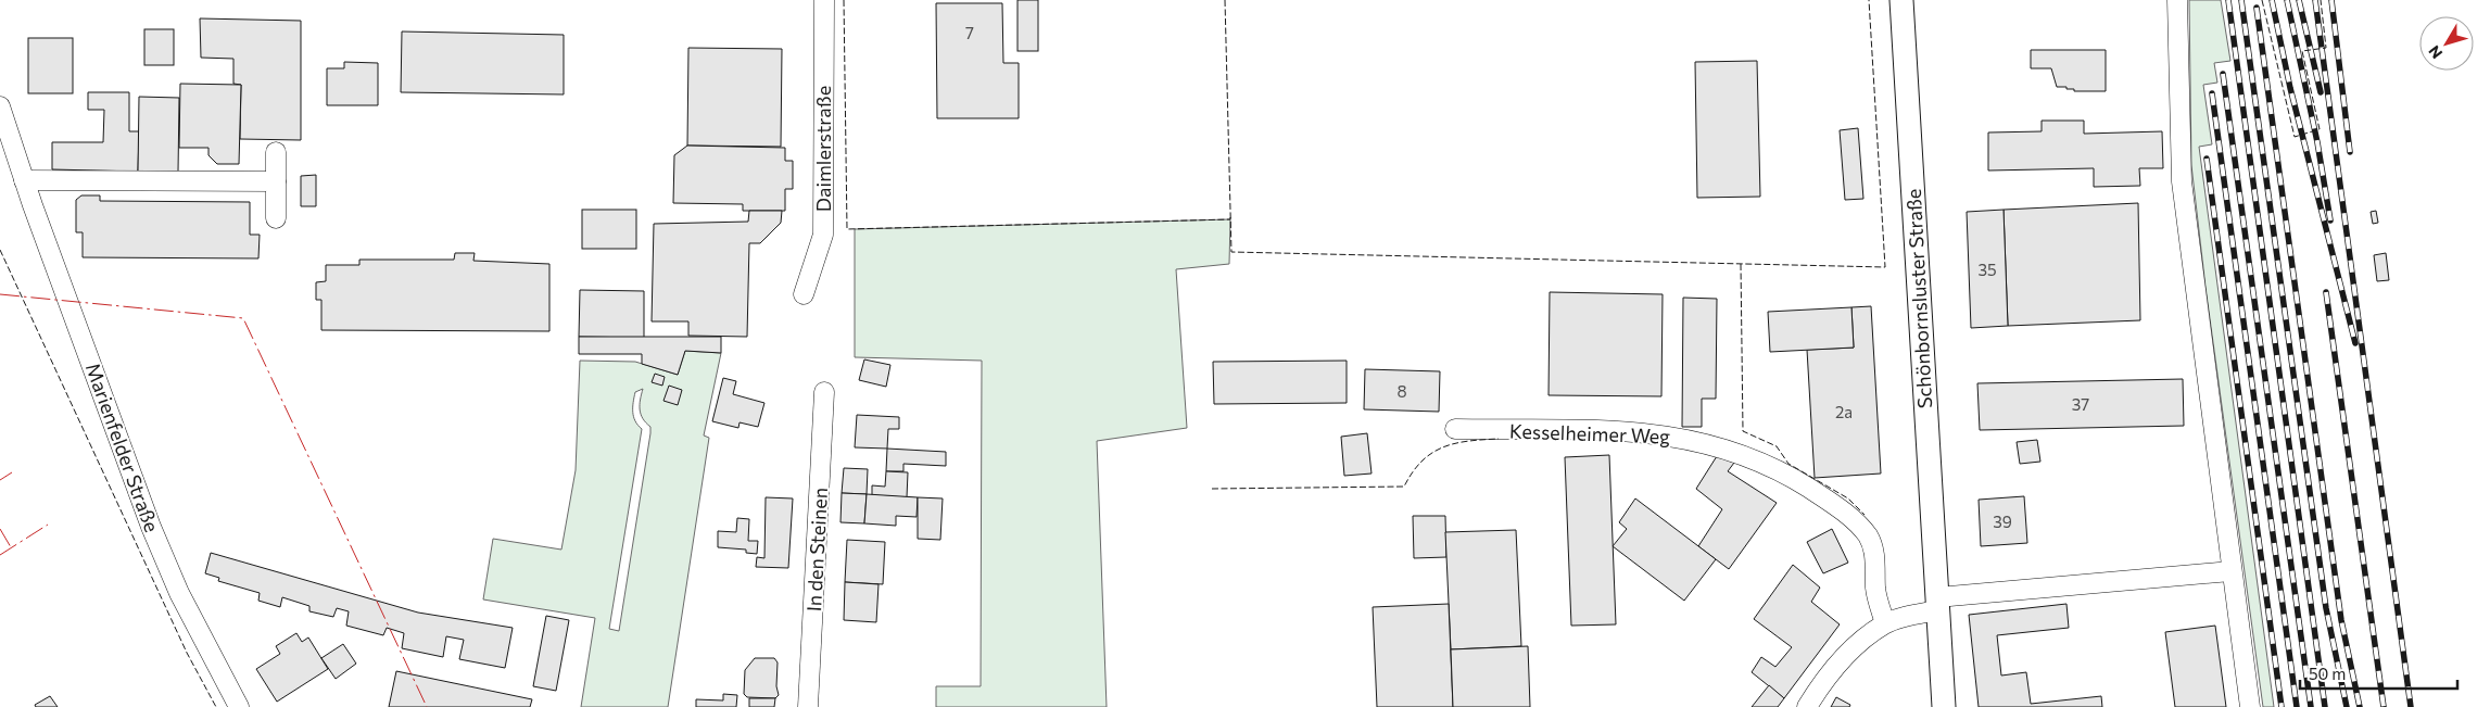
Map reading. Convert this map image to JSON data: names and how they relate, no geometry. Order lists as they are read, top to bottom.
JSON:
{
  "streets": {
    "street": [
      "Daimlerstraße",
      "Schönbornsluster Straße",
      "Kesselheimer Weg",
      "Marienfelder Straße",
      "In den Steinen"
    ]
  },
  "house_numbers": [
    "7",
    "35",
    "8",
    "37",
    "2a",
    "39"
  ],
  "scale_bar": "50 m",
  "north": "bottom left"
}
